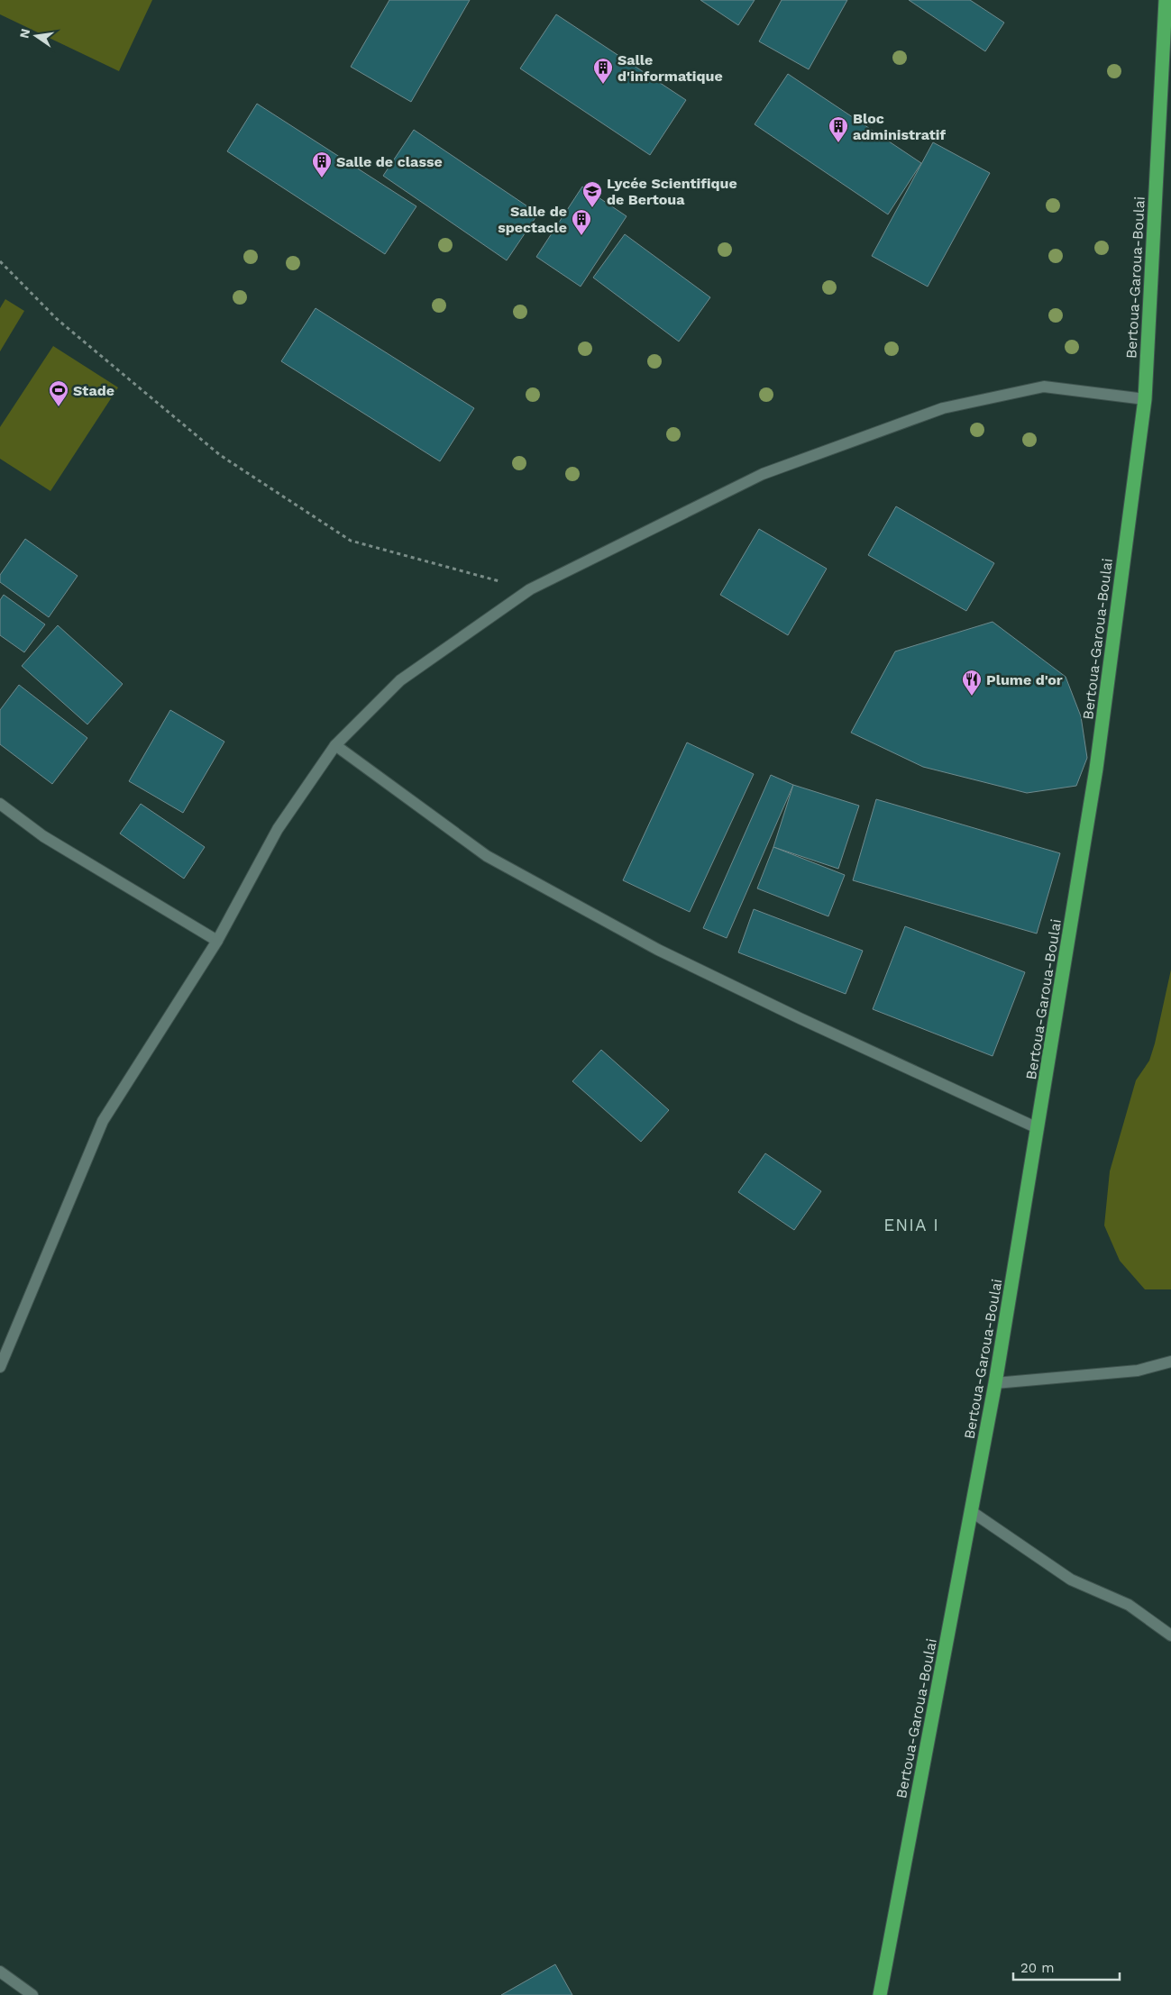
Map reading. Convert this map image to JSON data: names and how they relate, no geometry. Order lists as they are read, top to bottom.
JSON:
{
  "streets": {
    "highway": ["Bertoua-Garoua-Boulai"]
  },
  "districts": ["ENIA I"],
  "places": {
    "building": [
      "Salle d'informatique",
      "Bloc administratif",
      "Salle de classe",
      "Salle de spectacle"
    ],
    "school or university": ["Lycée Scientifique de Bertoua"],
    "sports": ["Stade"],
    "restaurant": ["Plume d'or"]
  },
  "scale_bar": "20 m",
  "north": "left"
}
